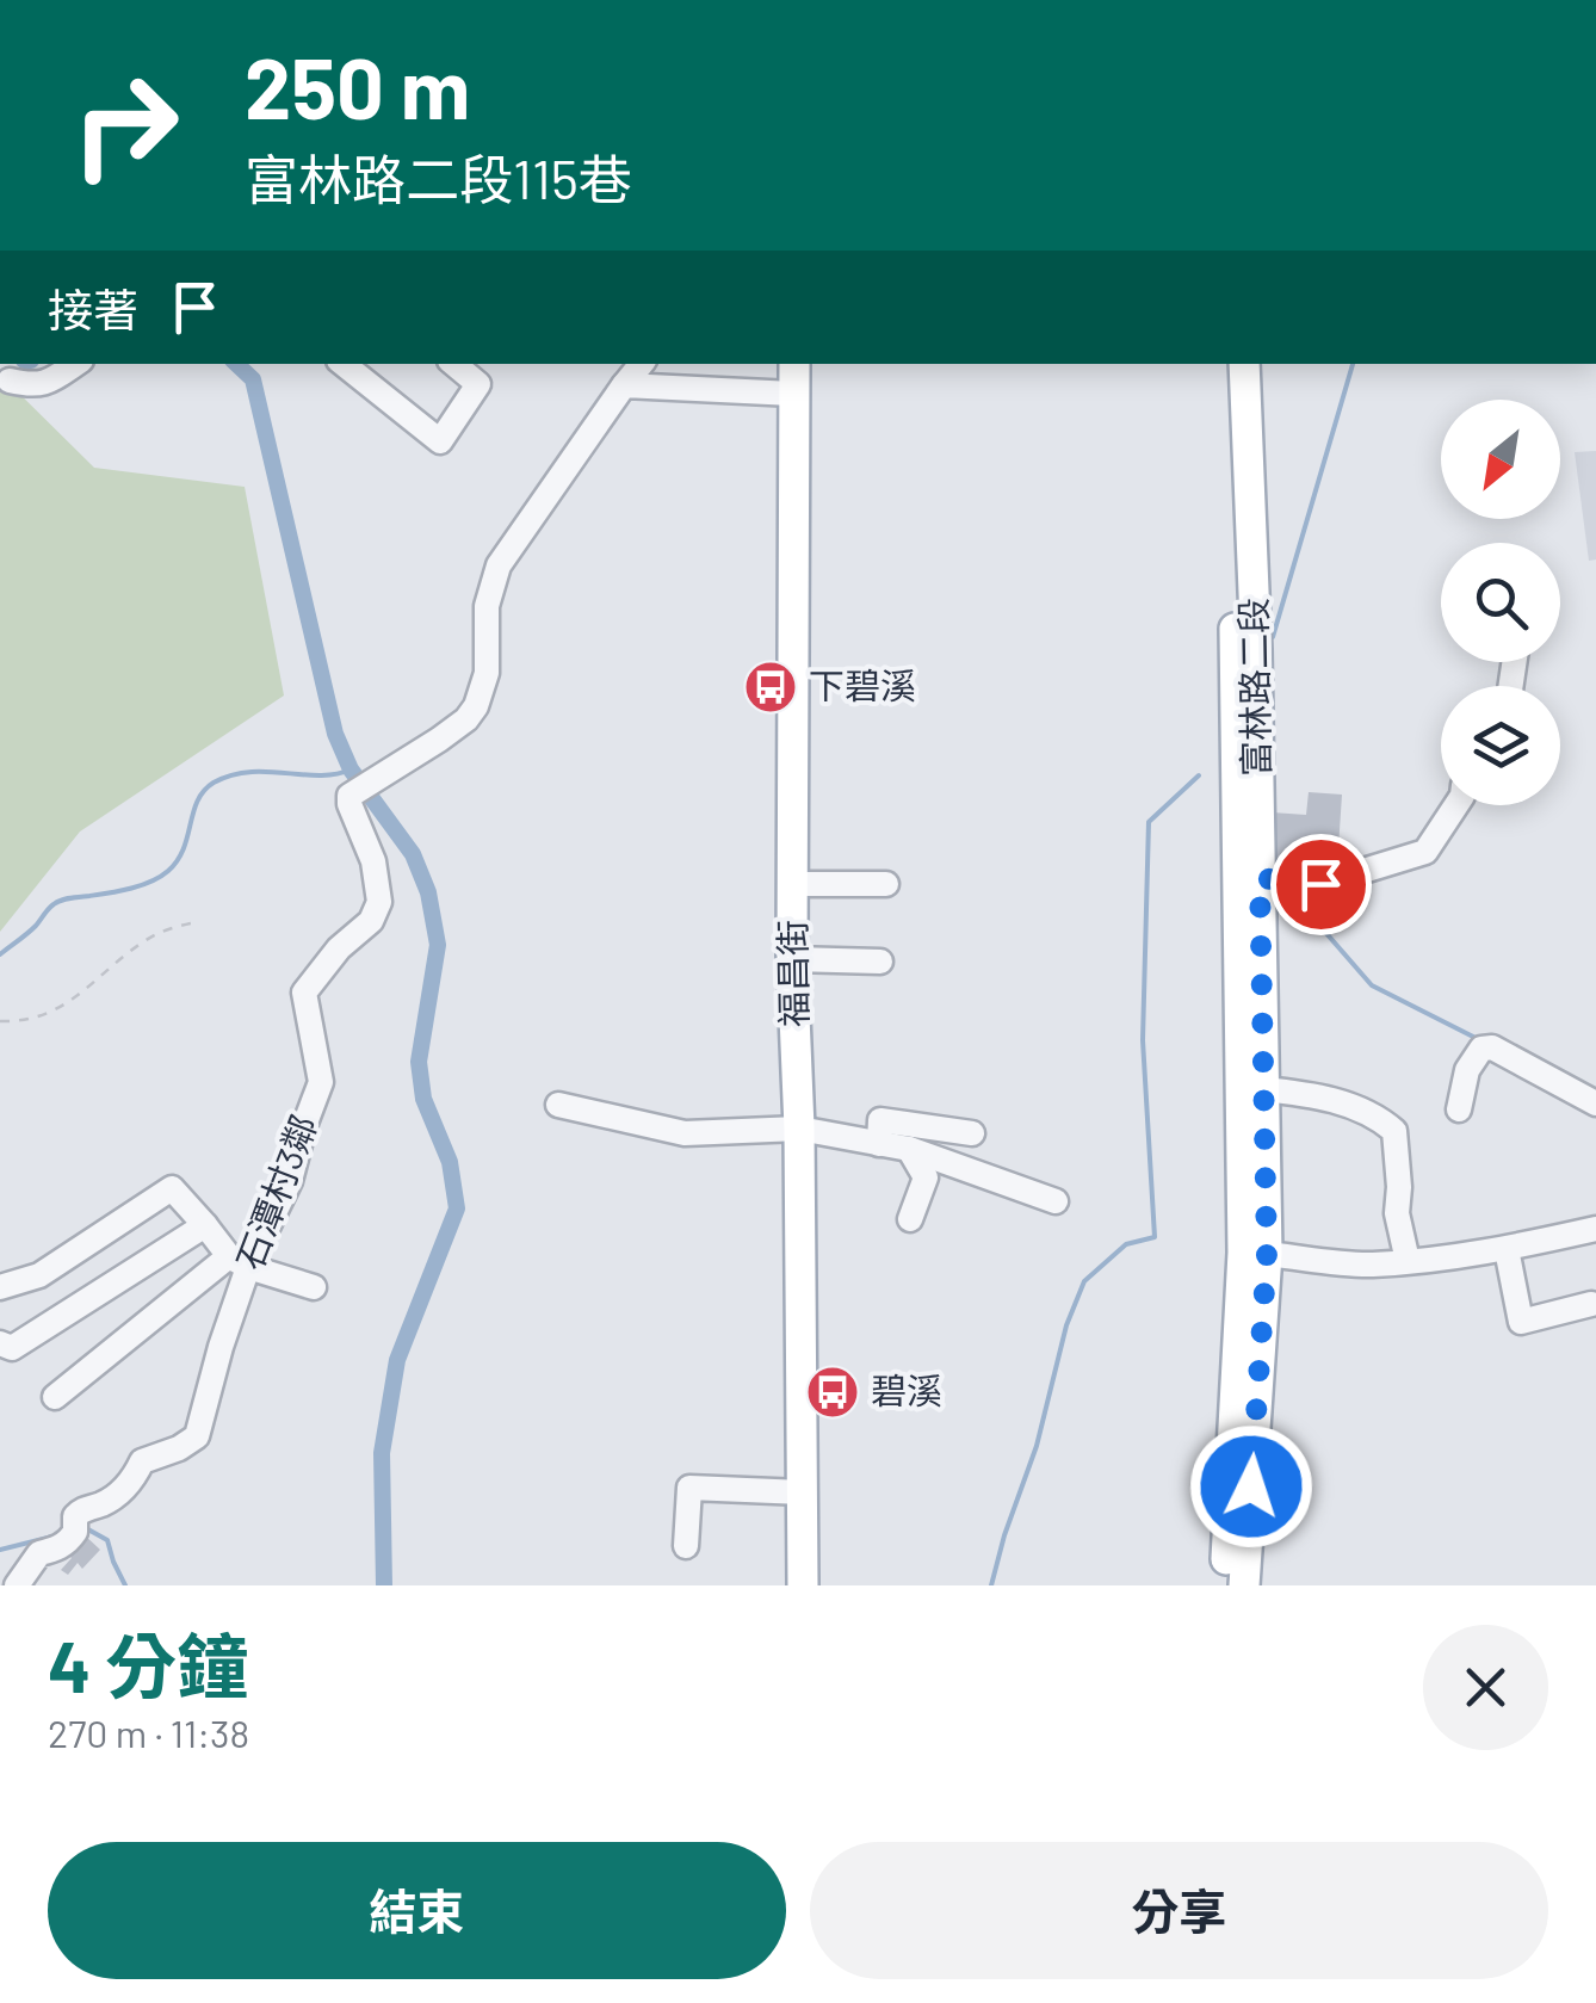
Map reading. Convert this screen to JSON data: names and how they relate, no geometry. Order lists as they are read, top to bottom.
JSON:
{
  "streets": {
    "main road": ["富林路二段", "福昌街"],
    "lane": ["石潭村3鄰"]
  },
  "places": {
    "bus stop": ["下碧溪", "碧溪"]
  },
  "north": "bottom left",
  "page": {
    "turn": ["250 m", "富林路二段115巷"],
    "then": "接著",
    "heading": ["4 分鐘", "270 m · 11:38"],
    "buttons": ["結束", "分享"]
  }
}
